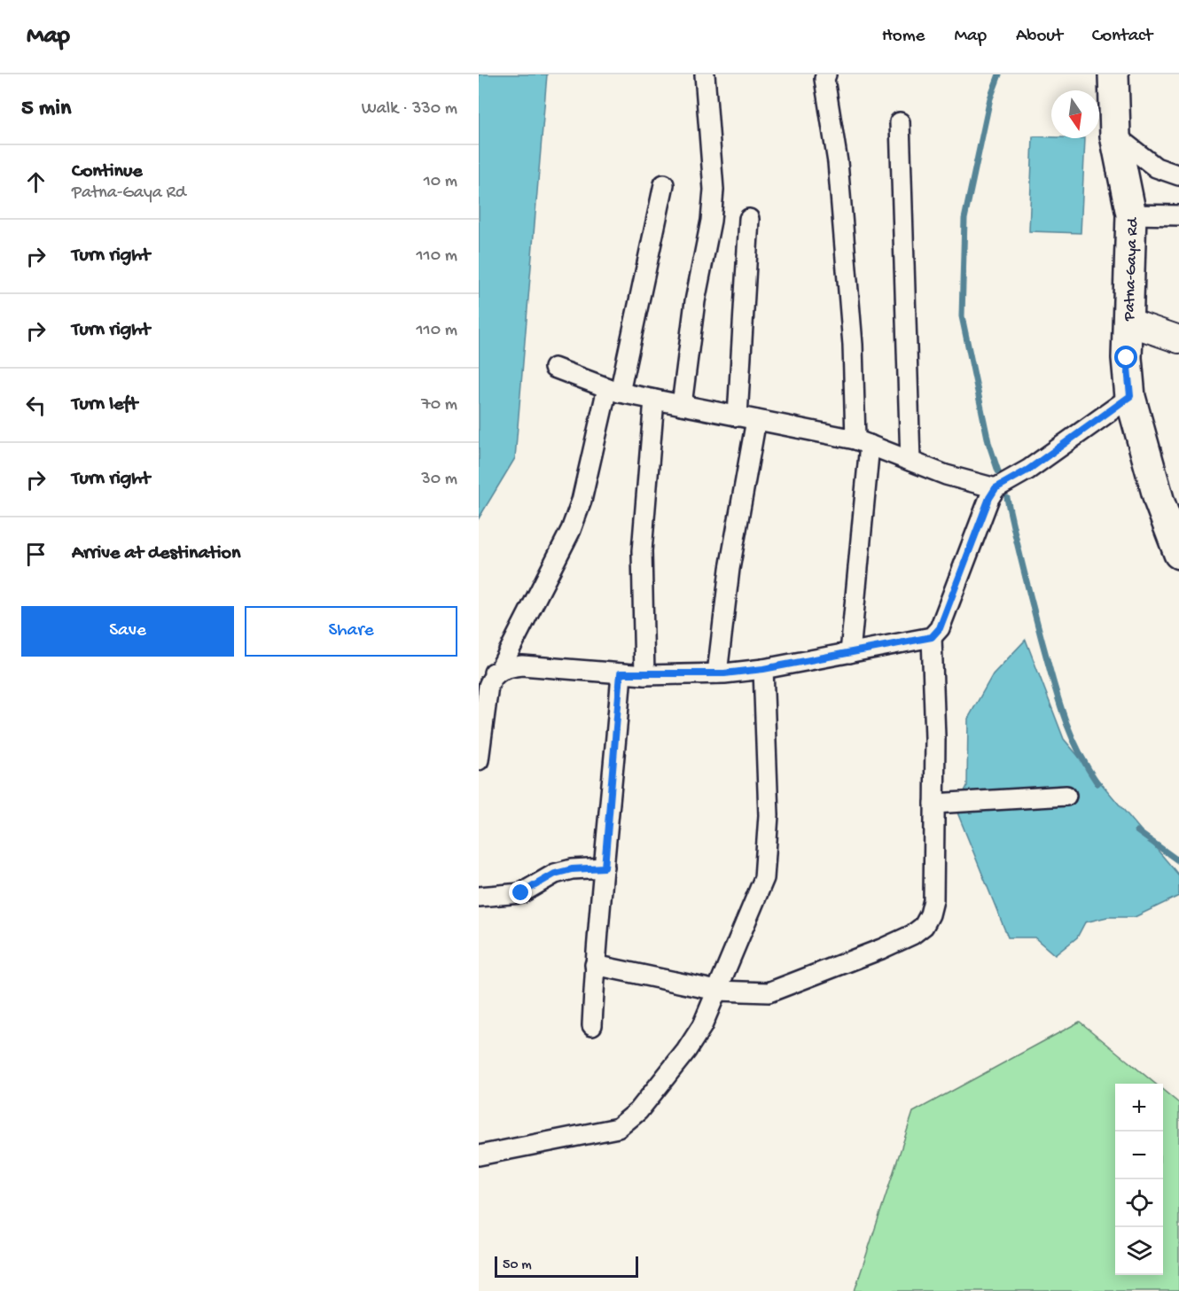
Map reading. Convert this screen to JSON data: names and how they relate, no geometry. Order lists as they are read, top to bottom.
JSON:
{
  "streets": {
    "main road": ["Patna-Gaya Rd"]
  },
  "scale_bar": "50 m",
  "north": "bottom",
  "page": {
    "header": "Map",
    "nav": [
      "Home",
      "Map",
      "About",
      "Contact"
    ],
    "heading": ["5 min", "Walk · 330 m"],
    "list": [
      ["Continue", "Patna-Gaya Rd", "10 m"],
      ["Turn right", "110 m"],
      ["Turn right", "110 m"],
      ["Turn left", "70 m"],
      ["Turn right", "30 m"],
      "Arrive at destination"
    ],
    "buttons": ["Save", "Share"],
    "map_buttons": ["+", "−"],
    "scale": "50 m"
  }
}
